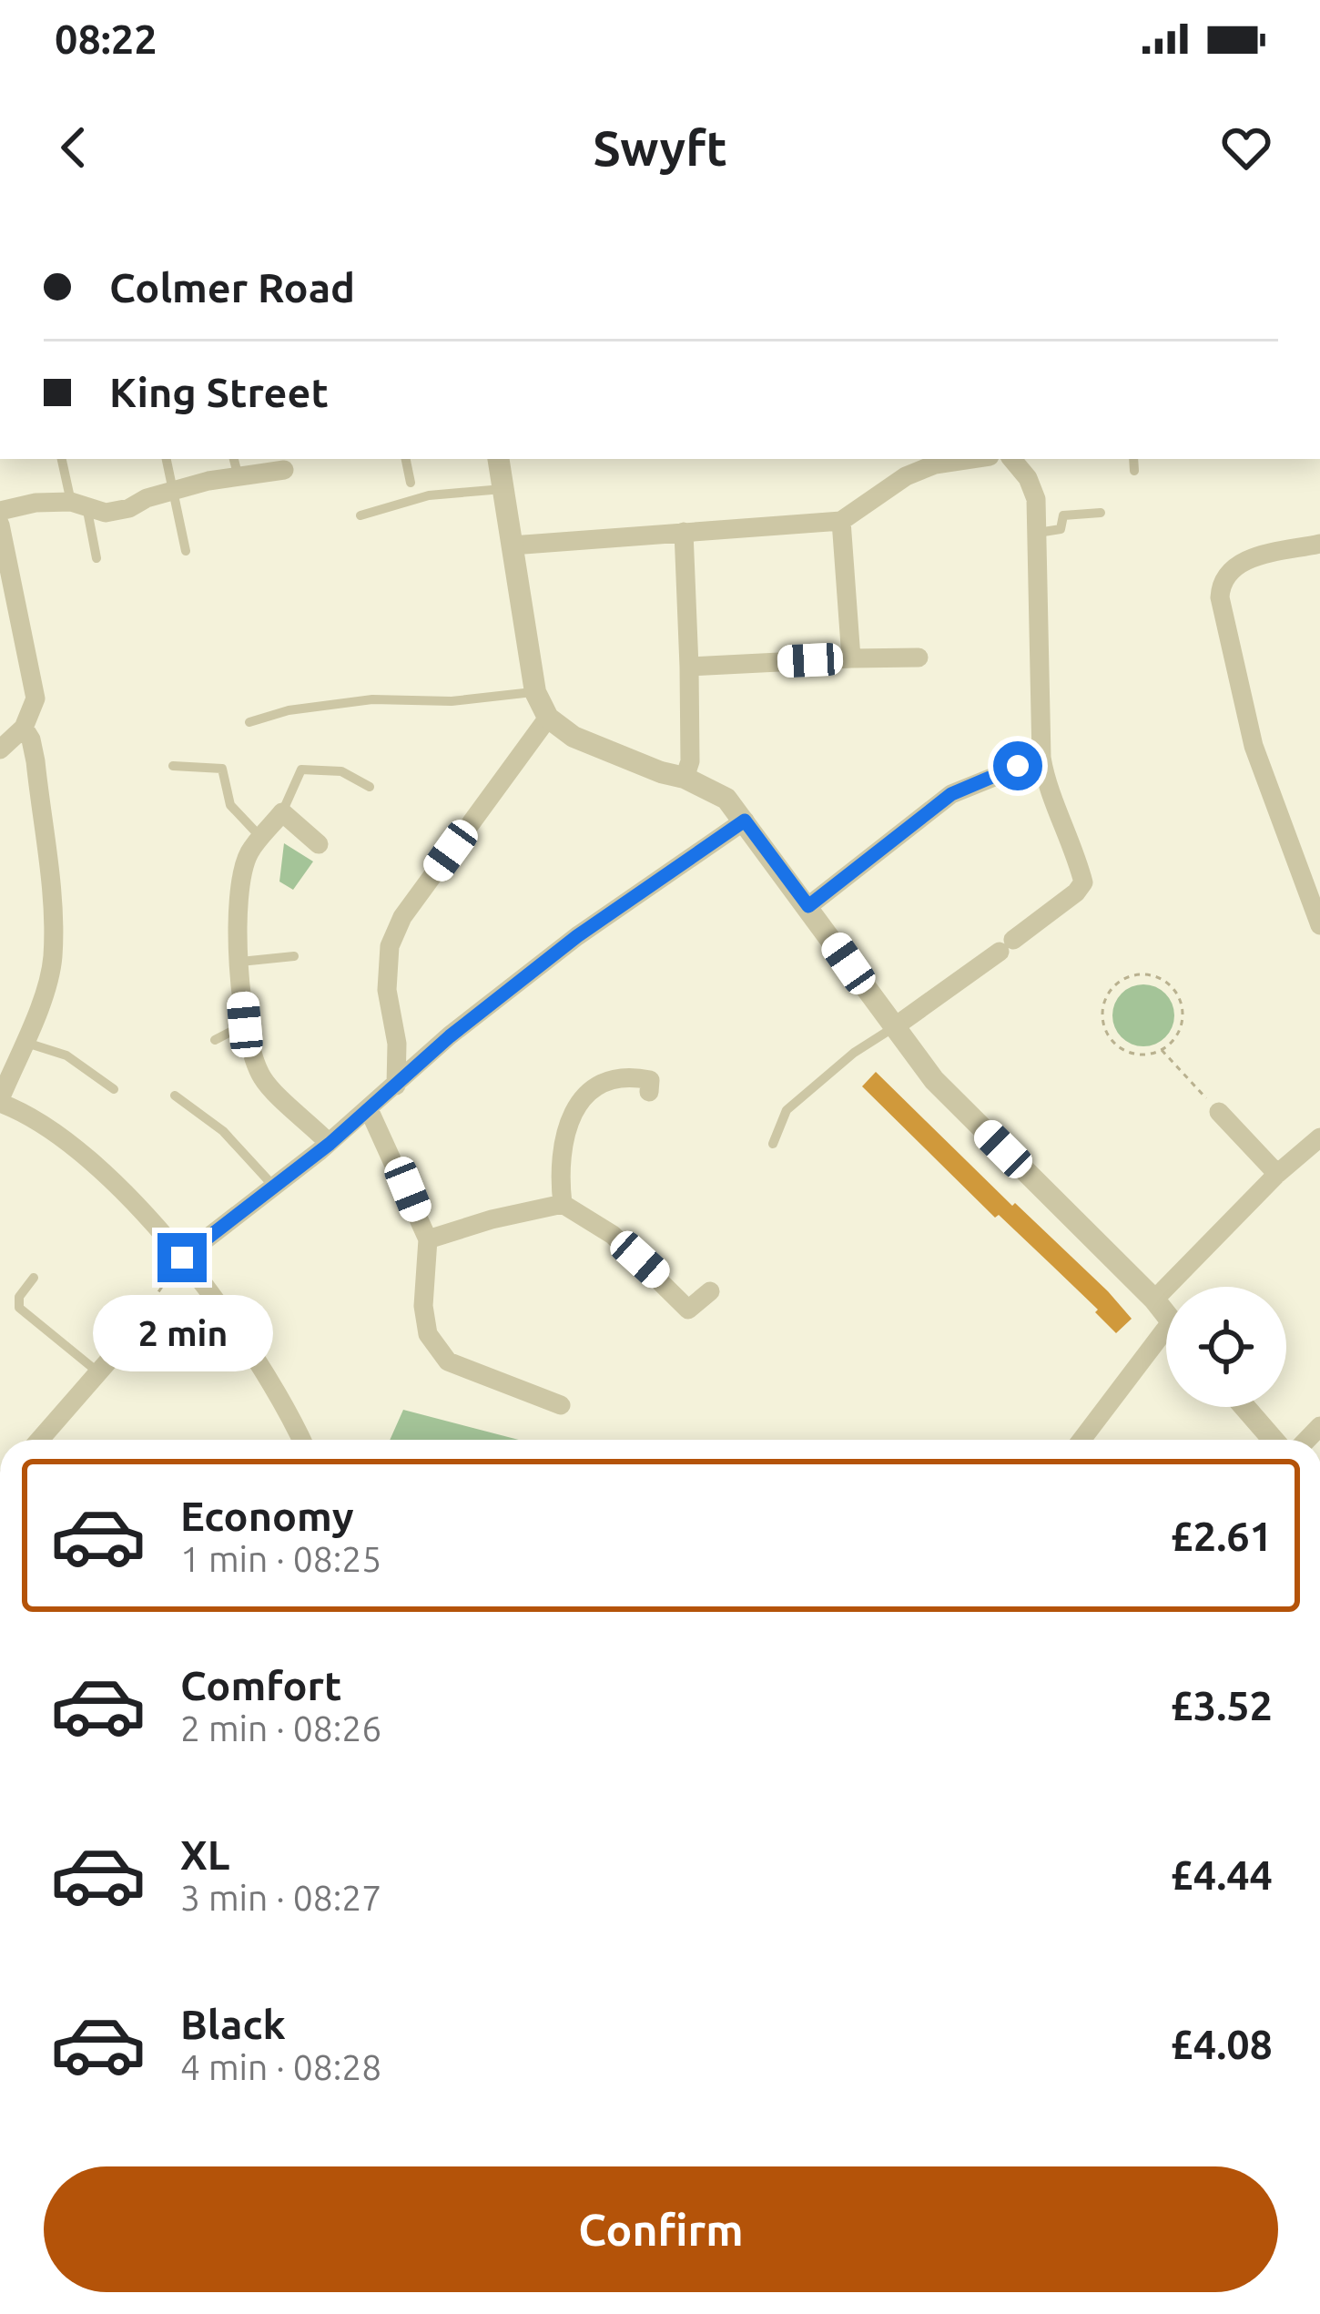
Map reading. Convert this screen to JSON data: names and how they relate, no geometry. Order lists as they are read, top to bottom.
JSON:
{
  "page": {
    "status": "08:22",
    "header": "Swyft",
    "banner": ["Colmer Road", "King Street"],
    "bubble": "2 min",
    "list": [
      {
        "name": "Economy",
        "note": "1 min · 08:25",
        "value": "£2.61"
      },
      {
        "name": "Comfort",
        "note": "2 min · 08:26",
        "value": "£3.52"
      },
      {
        "name": "XL",
        "note": "3 min · 08:27",
        "value": "£4.44"
      },
      {
        "name": "Black",
        "note": "4 min · 08:28",
        "value": "£4.08"
      }
    ],
    "buttons": "Confirm"
  }
}
